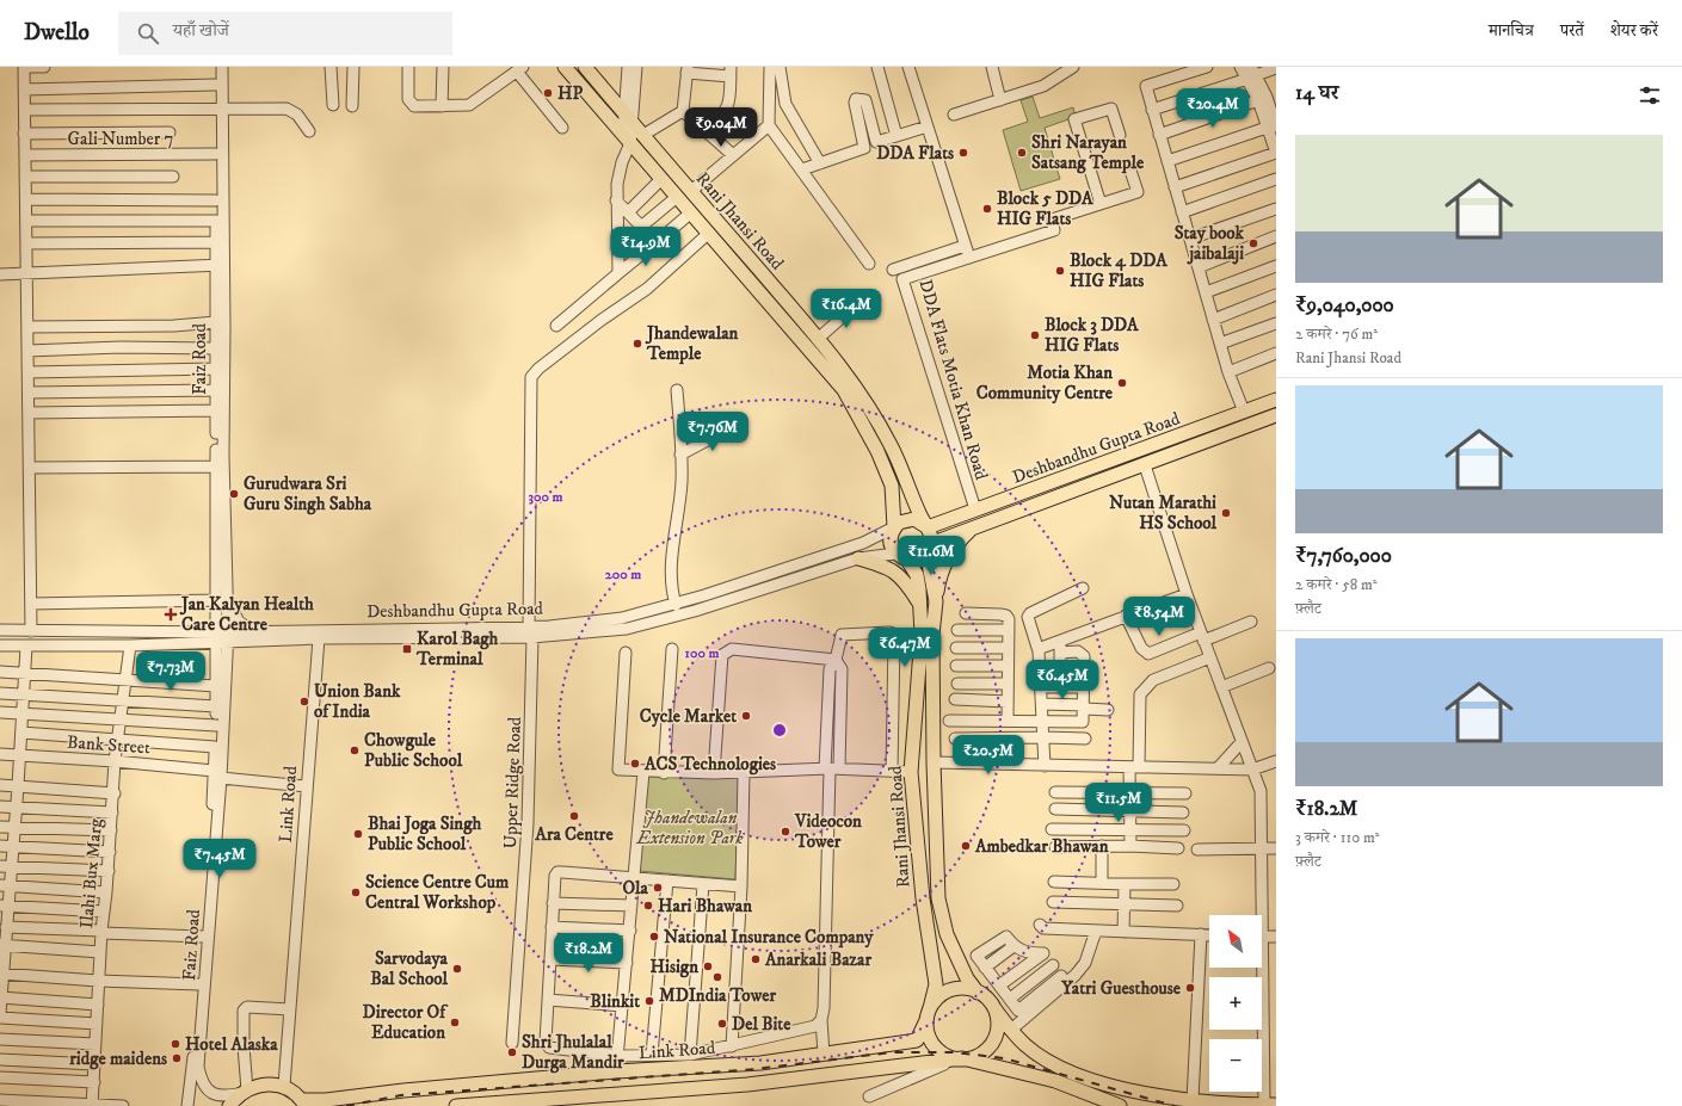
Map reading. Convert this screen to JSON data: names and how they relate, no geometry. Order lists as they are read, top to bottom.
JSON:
{
  "streets": {
    "main road": ["Rani Jhansi Road", "Deshbandhu Gupta Road", "Link Road"],
    "street": [
      "Gali Number 7",
      "Faiz Road",
      "DDA Flats Motia Khan Road",
      "Bank Street",
      "Upper Ridge Road",
      "Ilahi Bux Marg"
    ]
  },
  "crossings": [
    ["Gali Number 7", "Faiz Road"],
    ["Rani Jhansi Road", "Deshbandhu Gupta Road"],
    ["Rani Jhansi Road", "Upper Ridge Road"],
    ["Rani Jhansi Road", "Link Road"],
    ["Faiz Road", "Deshbandhu Gupta Road"],
    ["Faiz Road", "Bank Street"],
    ["DDA Flats Motia Khan Road", "Deshbandhu Gupta Road"],
    ["Deshbandhu Gupta Road", "Upper Ridge Road"],
    ["Deshbandhu Gupta Road", "Link Road"],
    ["Deshbandhu Gupta Road", "Ilahi Bux Marg"],
    ["Bank Street", "Link Road"],
    ["Bank Street", "Ilahi Bux Marg"]
  ],
  "parks": ["Jhandewalan Extension Park"],
  "places": {
    "other": [
      "HP",
      "DDA Flats",
      "Shri Narayan Satsang Temple",
      "Block 5 DDA HIG Flats",
      "Stay book jaibalaji",
      "Block 4 DDA HIG Flats",
      "Block 3 DDA HIG Flats",
      "Jhandewalan Temple",
      "Motia Khan Community Centre",
      "Gurudwara Sri Guru Singh Sabha",
      "Nutan Marathi HS School",
      "Union Bank of India",
      "Cycle Market",
      "Chowgule Public School",
      "ACS Technologies",
      "Ara Centre",
      "Videocon Tower",
      "Bhai Joga Singh Public School",
      "Ambedkar Bhawan",
      "Ola",
      "Science Centre Cum Central Workshop",
      "Hari Bhawan",
      "National Insurance Company",
      "Anarkali Bazar",
      "Hisign",
      "Sarvodaya Bal School",
      "MDIndia Tower",
      "Yatri Guesthouse",
      "Blinkit",
      "Director Of Education",
      "Del Bite",
      "Hotel Alaska",
      "Shri Jhulalal Durga Mandir",
      "ridge maidens"
    ],
    "health": ["Jan Kalyan Health Care Centre"],
    "transit": ["Karol Bagh Terminal"]
  },
  "north": "top left",
  "page": {
    "header": "Dwello",
    "search": "यहाँ खोजें",
    "nav": ["मानचित्र", "परतें", "शेयर करें"],
    "heading": "14 घर",
    "price": [
      "₹20.4M",
      "₹9.04M",
      "₹14.9M",
      "₹16.4M",
      "₹7.76M",
      "₹11.6M",
      "₹8.54M",
      "₹6.47M",
      "₹7.73M",
      "₹6.45M",
      "₹20.5M",
      "₹11.5M",
      "₹7.45M",
      "₹18.2M"
    ],
    "list": [
      {
        "name": "₹9,040,000",
        "note": "2 कमरे · 76 m² · Rani Jhansi Road"
      },
      {
        "name": "₹7,760,000",
        "note": "2 कमरे · 58 m² · फ़्लैट"
      },
      {
        "name": "₹18.2M",
        "note": "3 कमरे · 110 m² · फ़्लैट"
      }
    ],
    "map_buttons": ["+", "−"]
  },
  "rings": ["300 m", "200 m", "100 m"]
}
